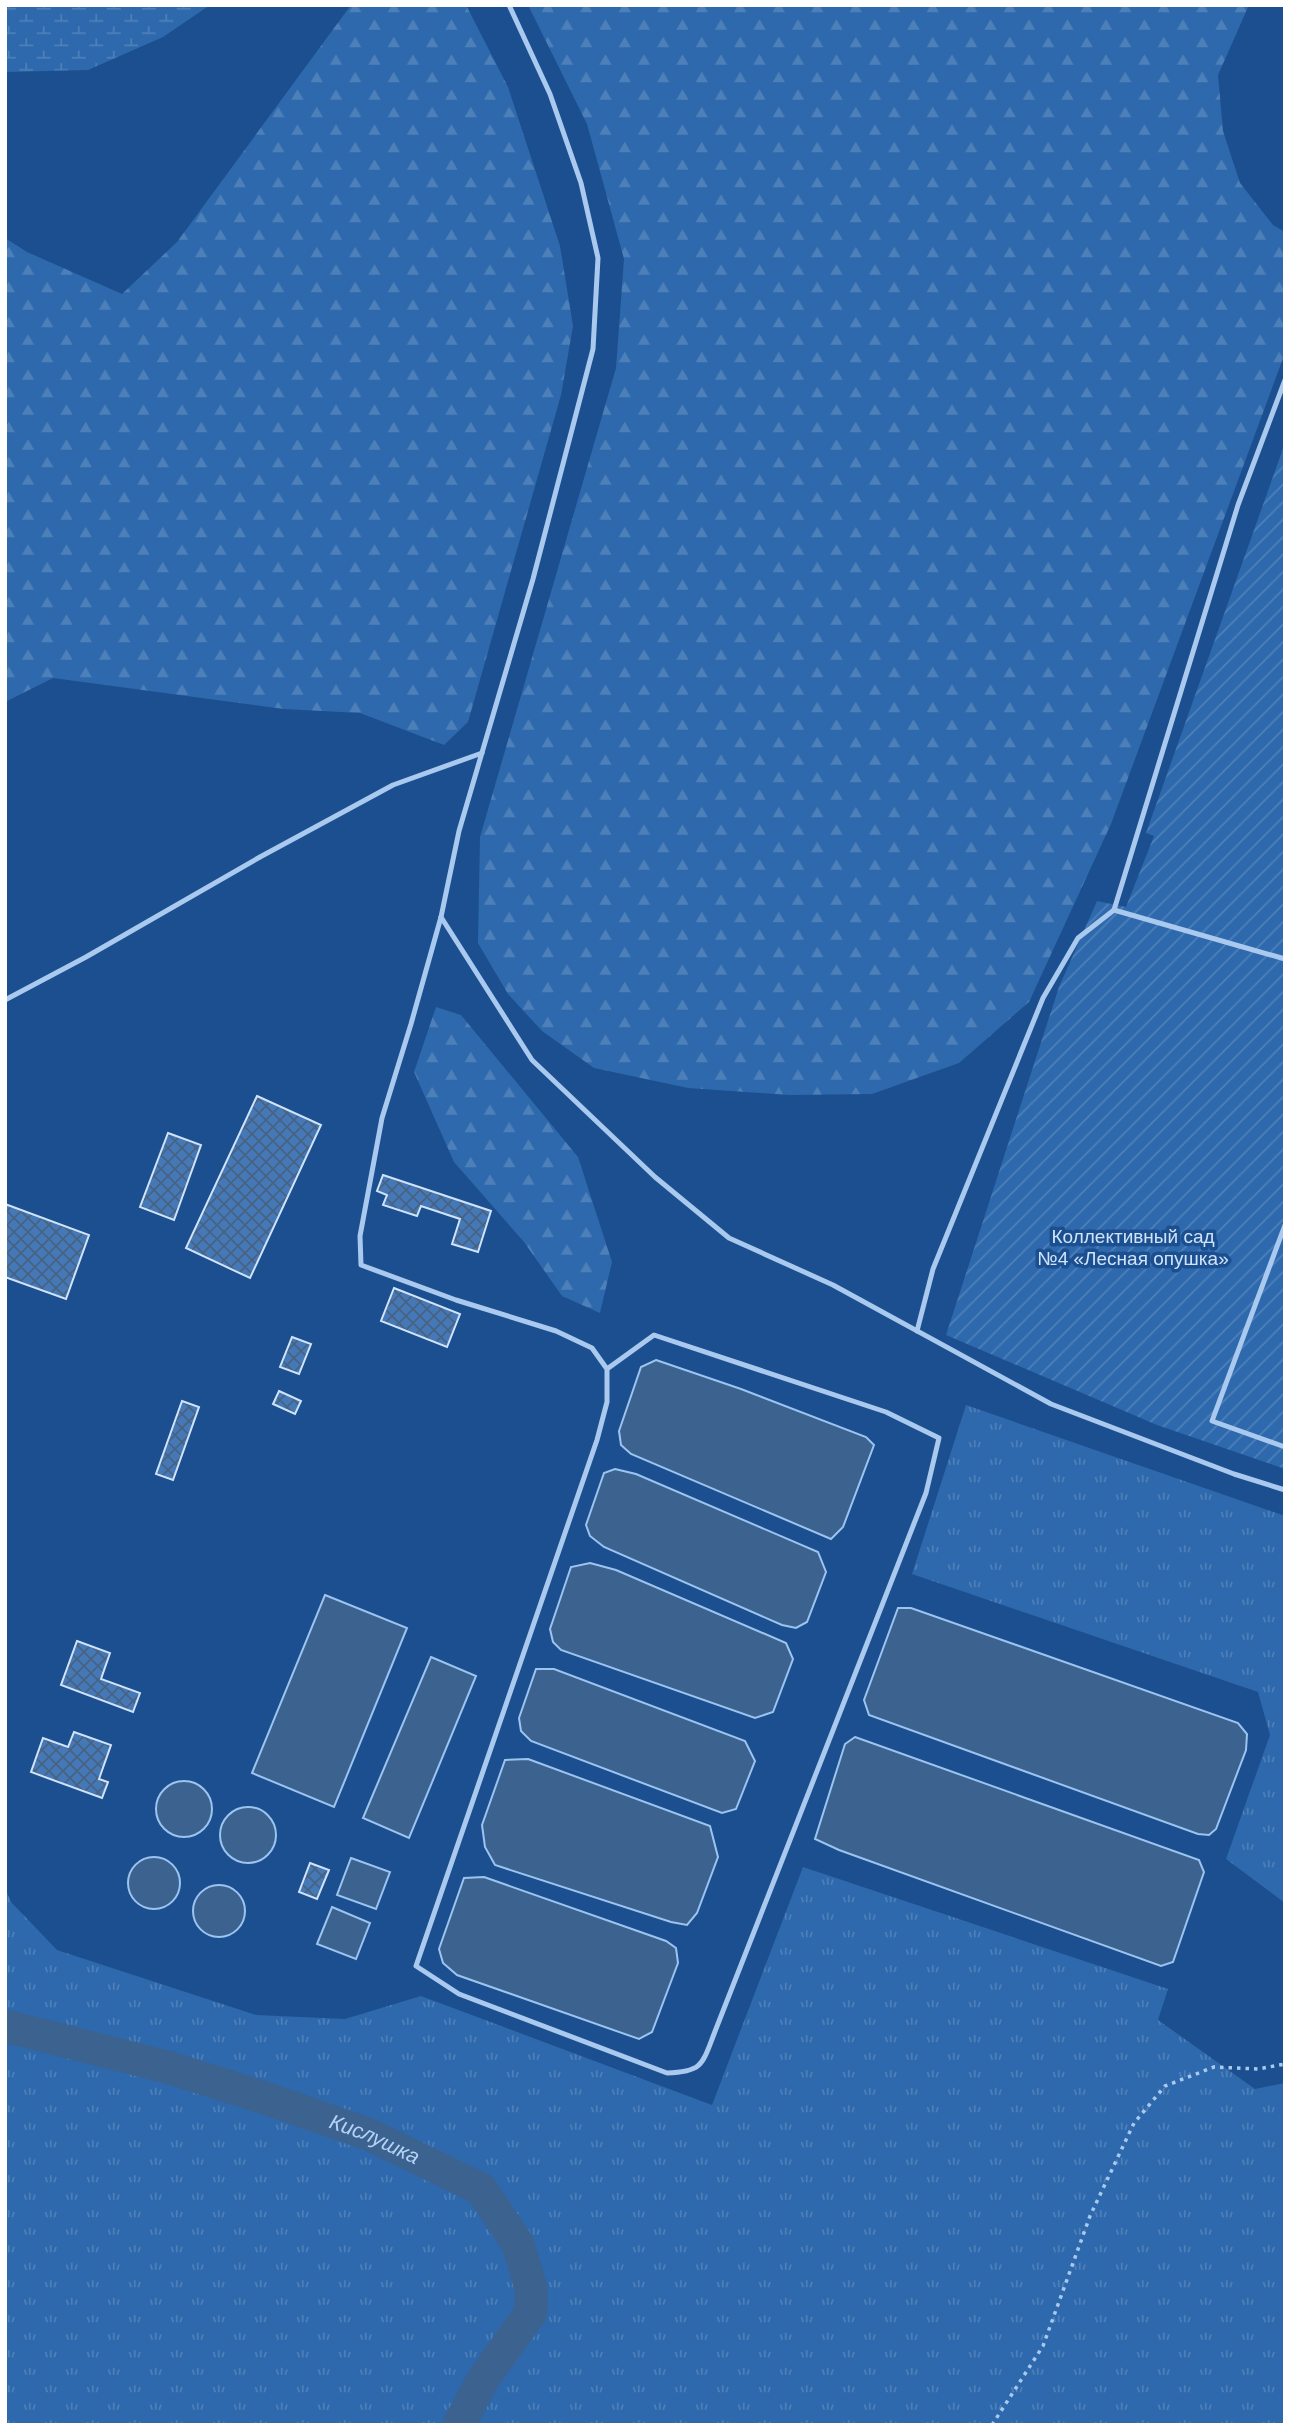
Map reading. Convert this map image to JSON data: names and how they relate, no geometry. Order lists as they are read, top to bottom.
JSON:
{
  "water": ["Кислушка"],
  "parks": ["Коллективный сад №4 «Лесная опушка»"]
}
